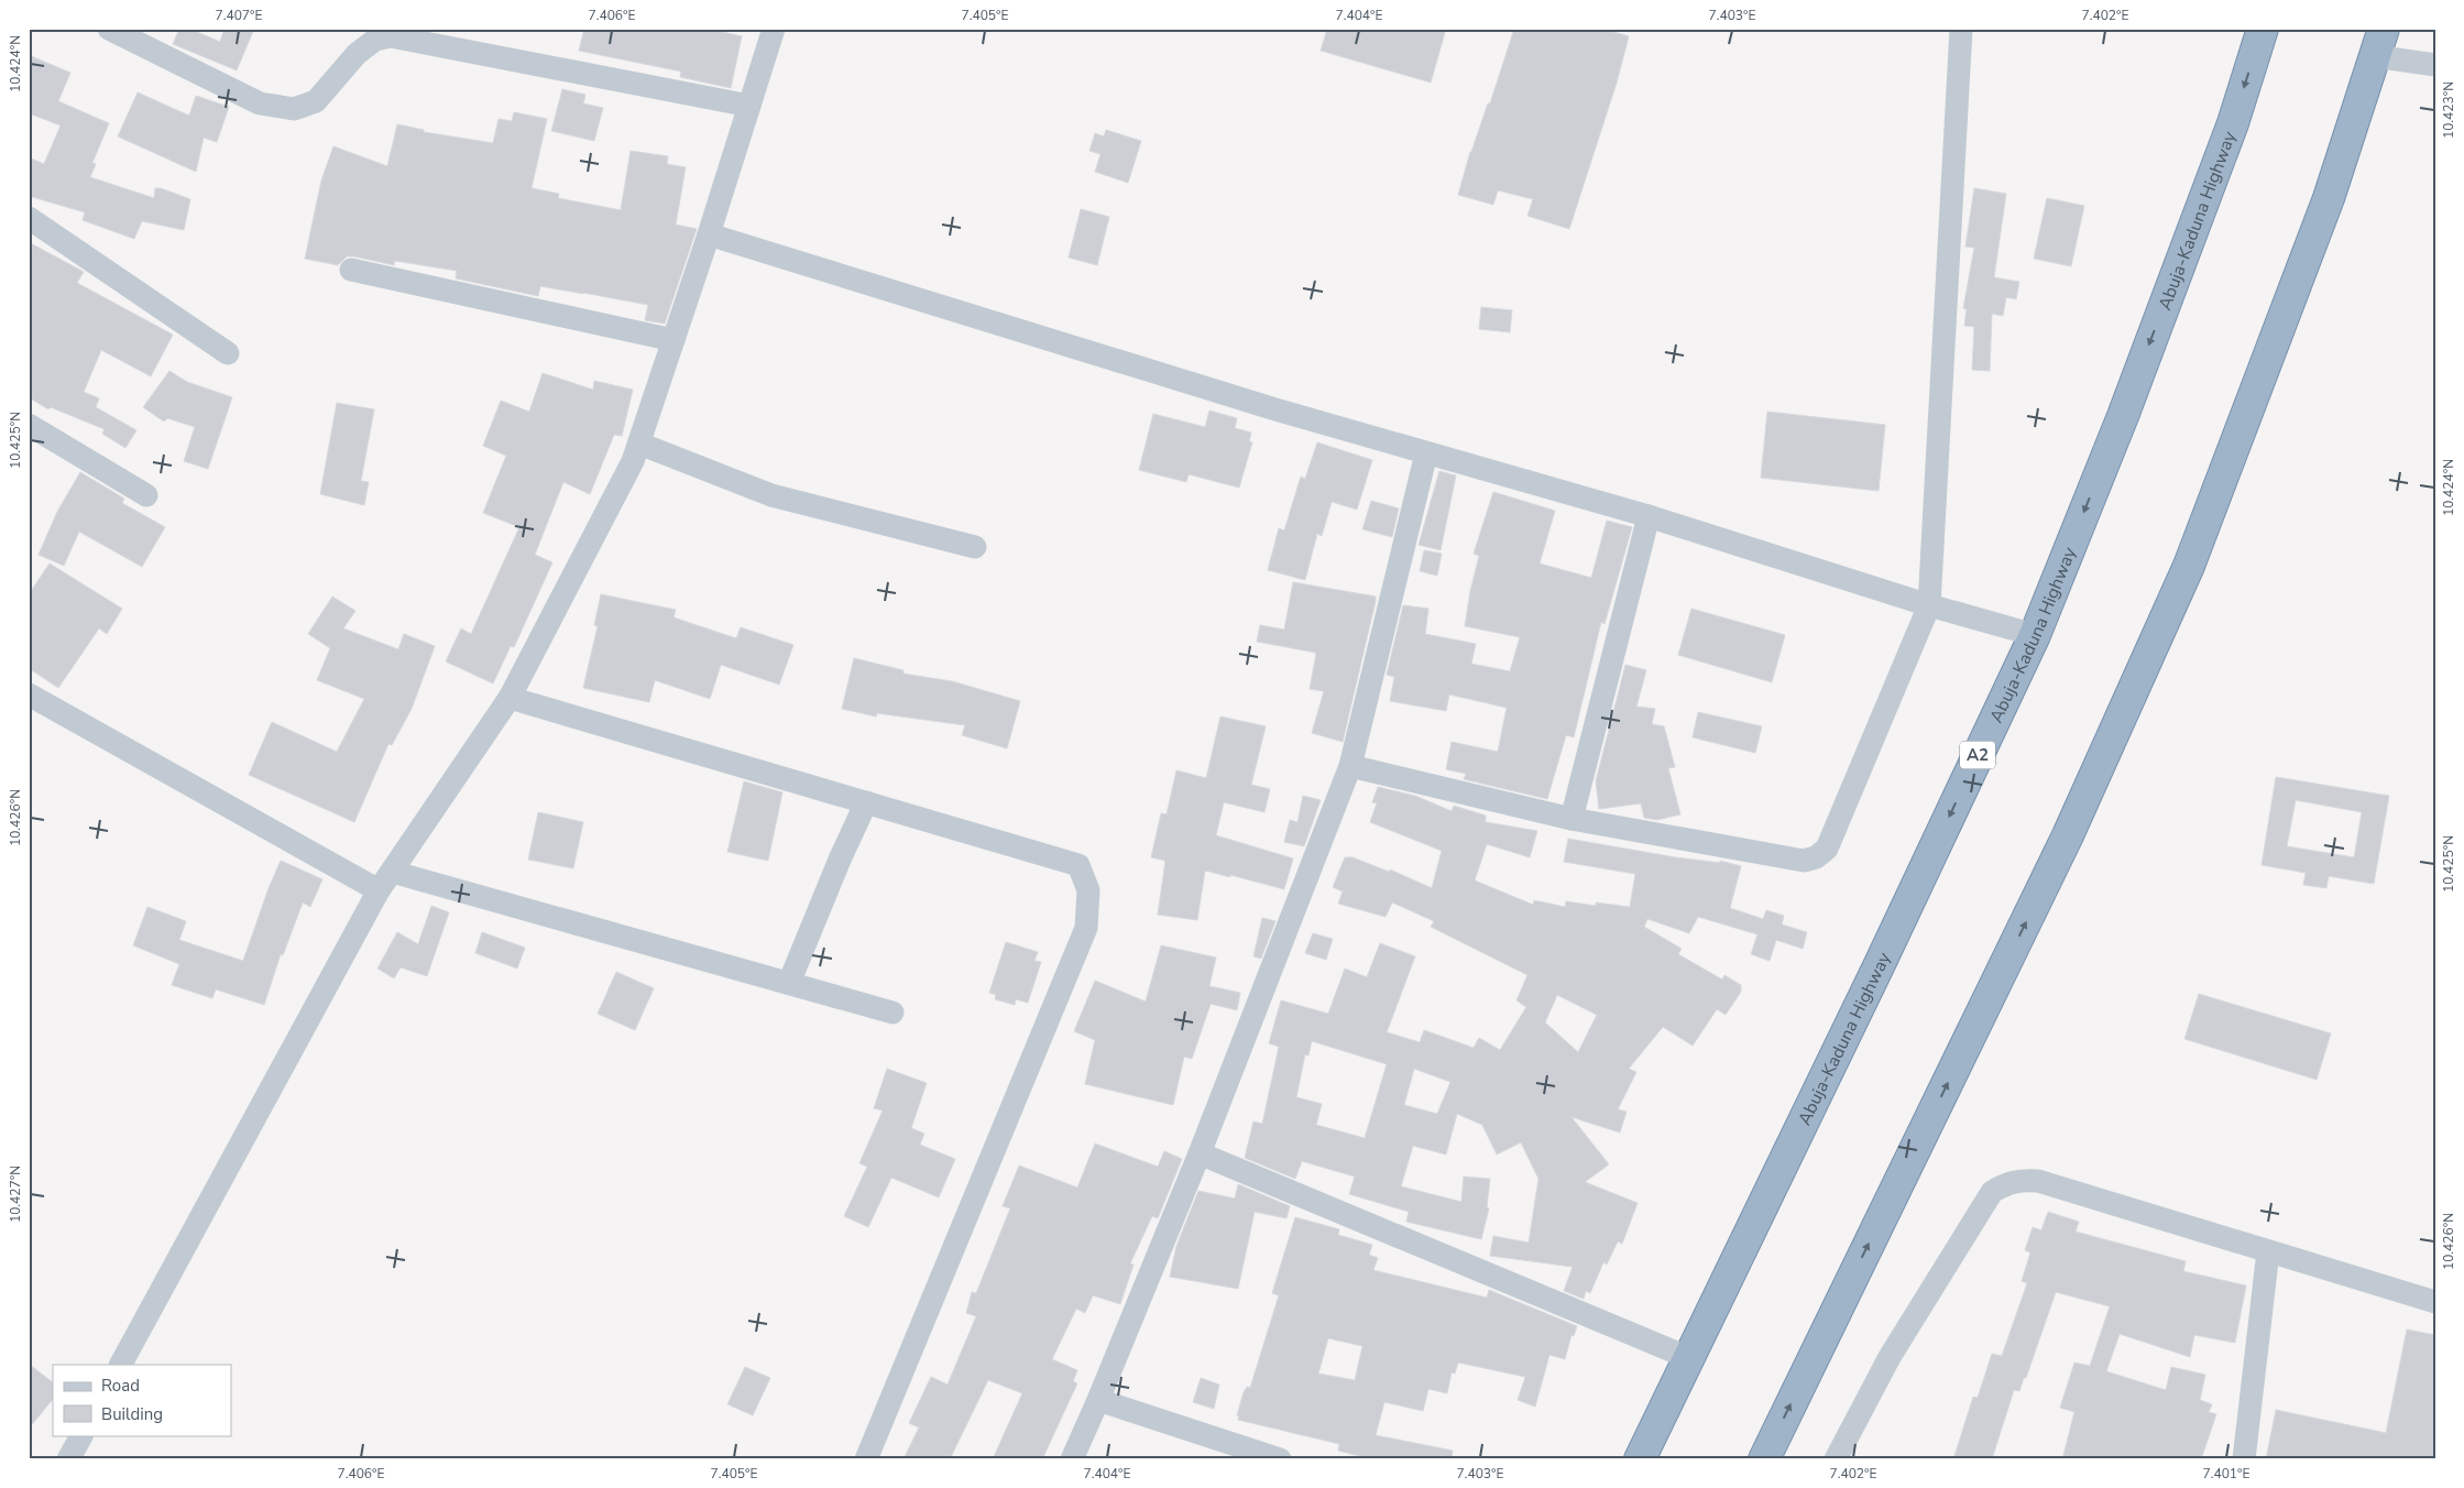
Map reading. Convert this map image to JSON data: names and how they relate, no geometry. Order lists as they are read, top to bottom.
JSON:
{
  "streets": {
    "highway": ["Abuja-Kaduna Highway", "A2"]
  },
  "legend": ["Road", "Building"],
  "coordinates": [
    "7.407°E",
    "7.406°E",
    "7.405°E",
    "7.404°E",
    "7.403°E",
    "7.402°E",
    "10.424°N",
    "10.423°N",
    "10.425°N",
    "10.426°N",
    "10.427°N",
    "7.401°E"
  ]
}
